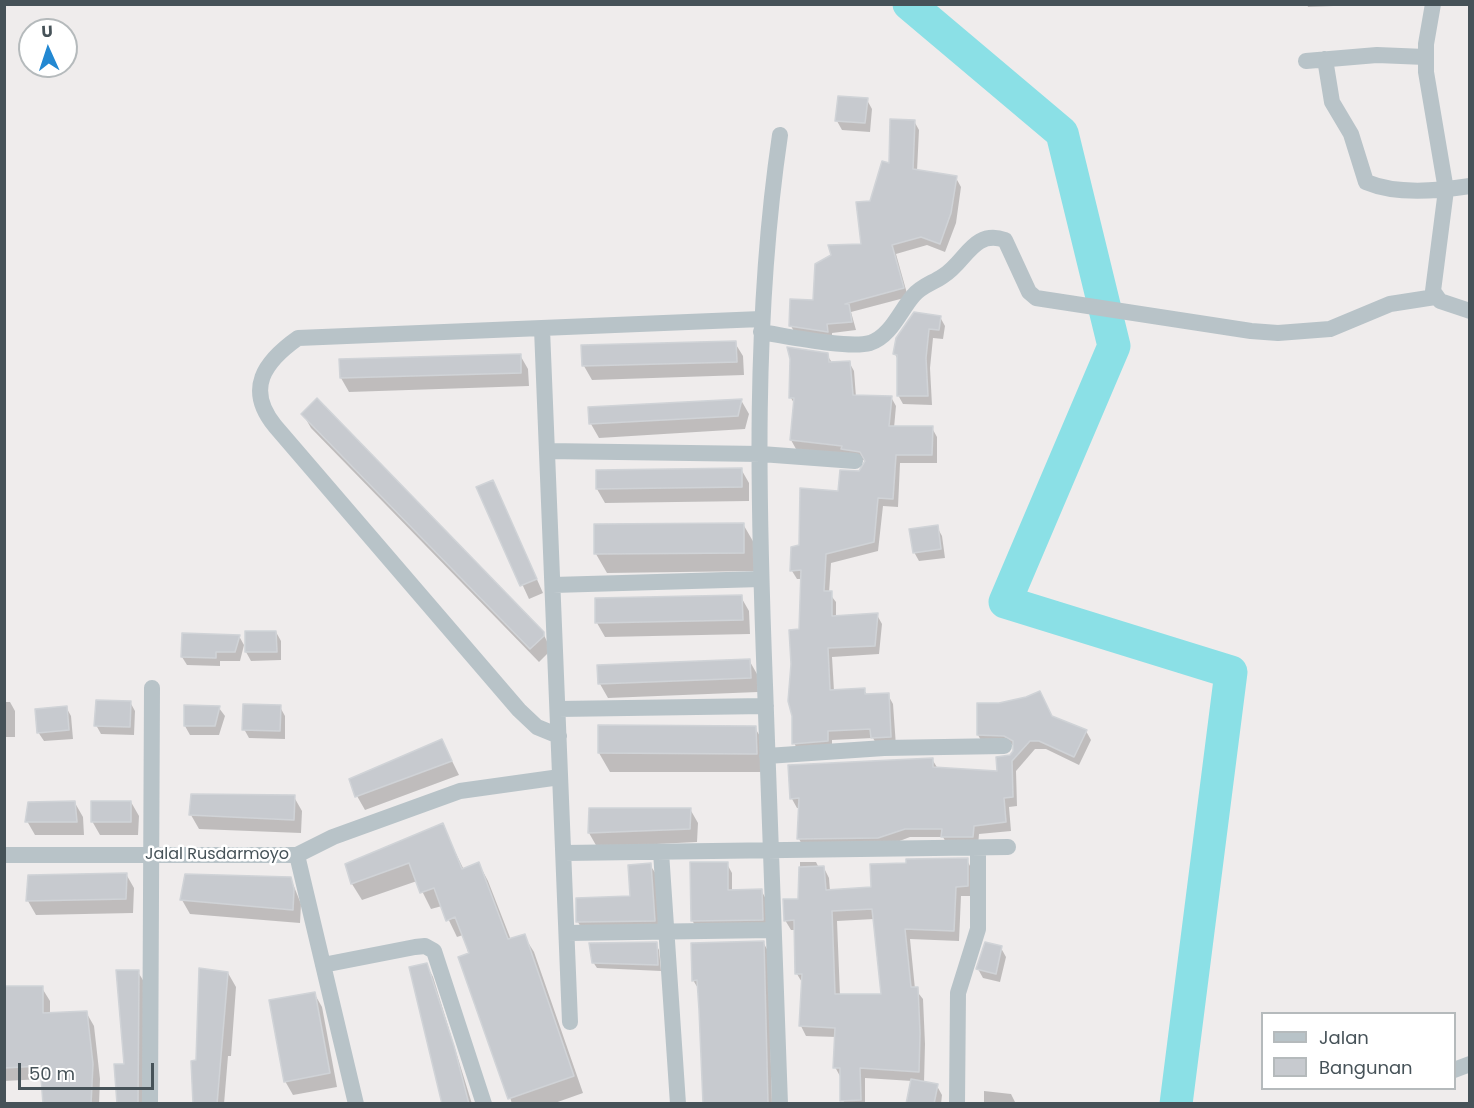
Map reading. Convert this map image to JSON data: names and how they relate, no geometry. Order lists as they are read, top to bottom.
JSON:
{
  "streets": {
    "street": ["Jalal Rusdarmoyo"]
  },
  "legend": ["Jalan", "Bangunan"],
  "scale_bar": "50 m",
  "north": "top"
}
